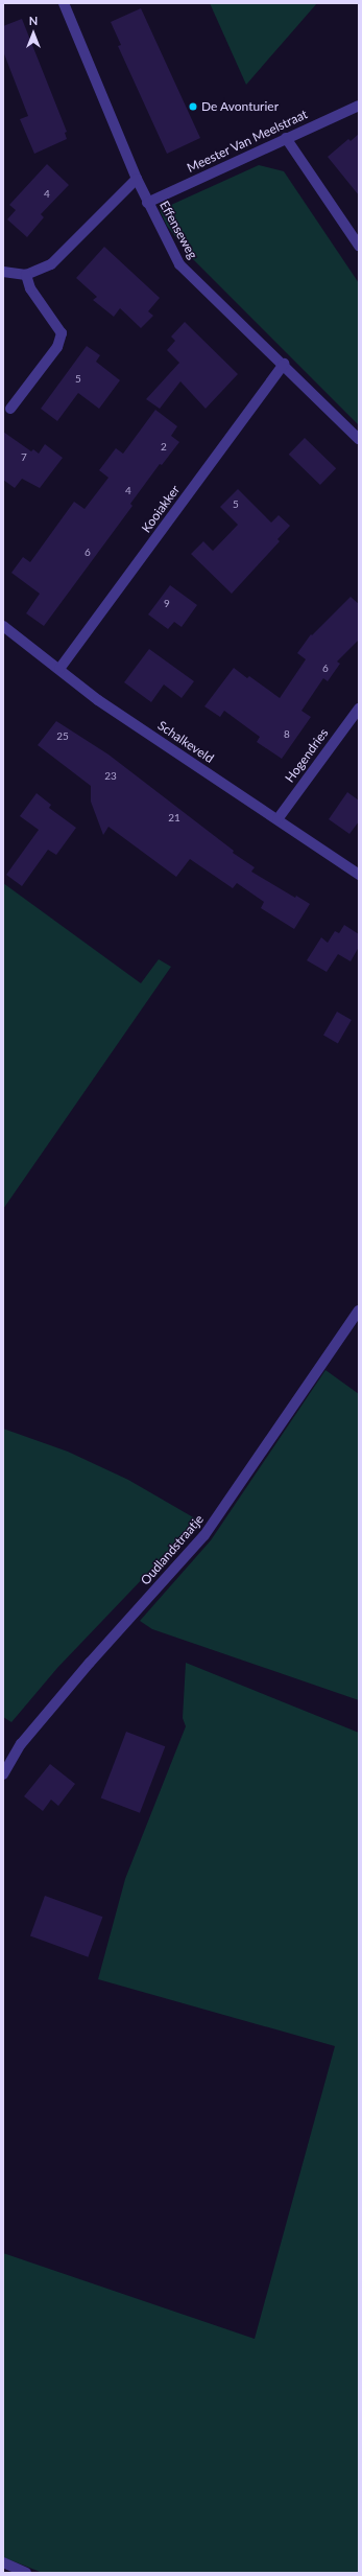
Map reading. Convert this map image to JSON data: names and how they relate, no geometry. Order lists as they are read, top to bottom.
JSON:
{
  "streets": {
    "street": [
      "Meester Van Meelstraat",
      "Effenseweg",
      "Kooiakker",
      "Schalkeveld",
      "Hogendries",
      "Oudlandstraatje"
    ]
  },
  "crossings": [
    ["Meester Van Meelstraat", "Effenseweg"],
    ["Effenseweg", "Kooiakker"],
    ["Kooiakker", "Schalkeveld"],
    ["Schalkeveld", "Hogendries"]
  ],
  "places": ["De Avonturier"],
  "house_numbers": [
    "4",
    "5",
    "2",
    "7",
    "4",
    "5",
    "6",
    "9",
    "6",
    "8",
    "25",
    "23",
    "21"
  ],
  "north": "top"
}
